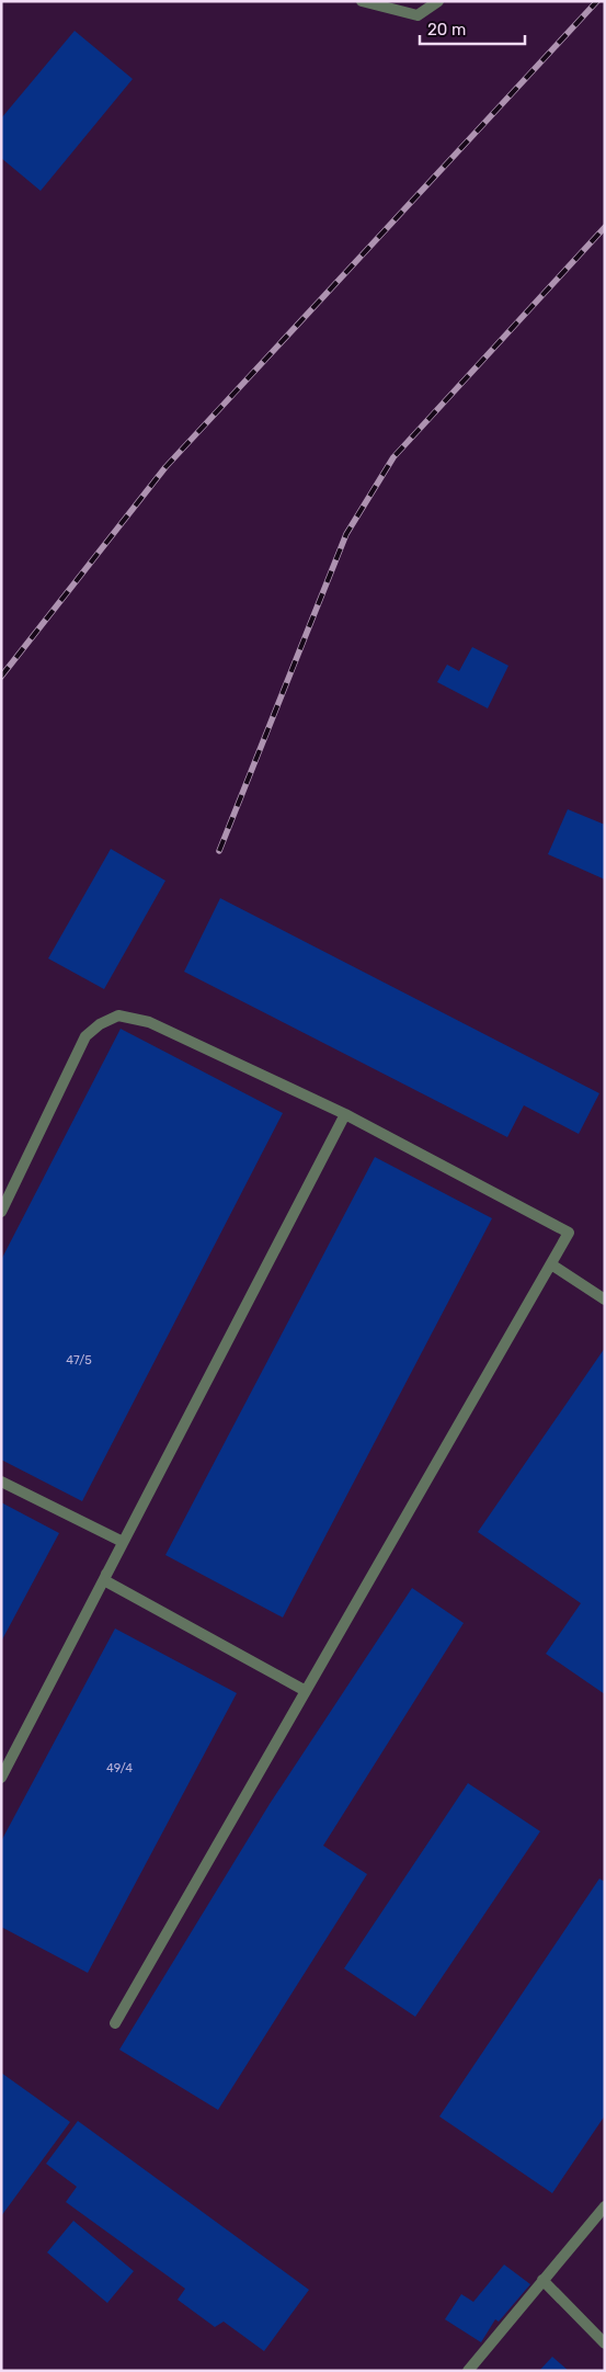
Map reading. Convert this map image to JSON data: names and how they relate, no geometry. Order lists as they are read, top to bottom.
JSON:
{
  "house_numbers": ["47/5", "49/4"],
  "scale_bar": "20 m"
}
